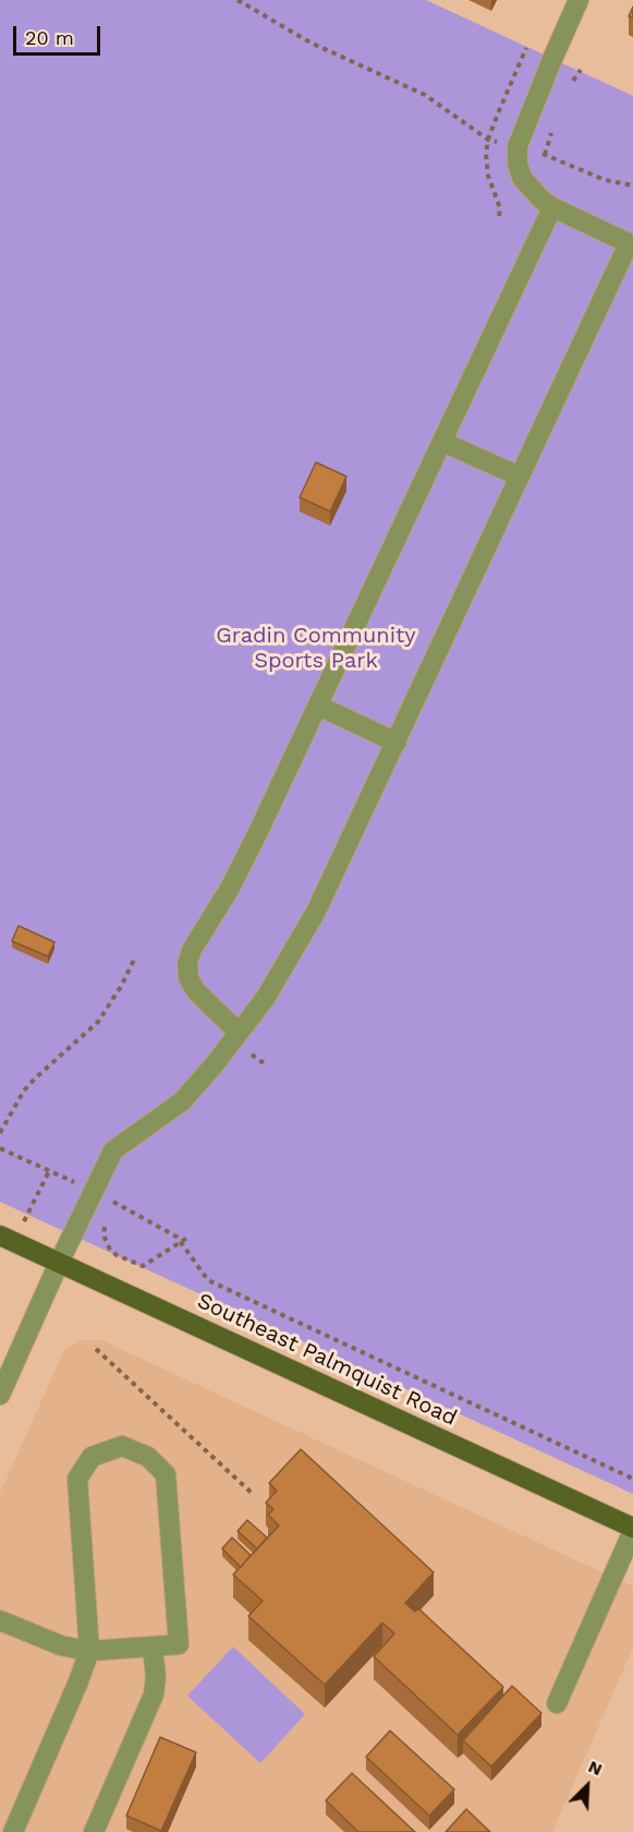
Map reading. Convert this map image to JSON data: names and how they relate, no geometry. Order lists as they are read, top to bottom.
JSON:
{
  "streets": {
    "main road": ["Southeast Palmquist Road"]
  },
  "parks": ["Gradin Community Sports Park"],
  "scale_bar": "20 m",
  "north": "top right"
}
